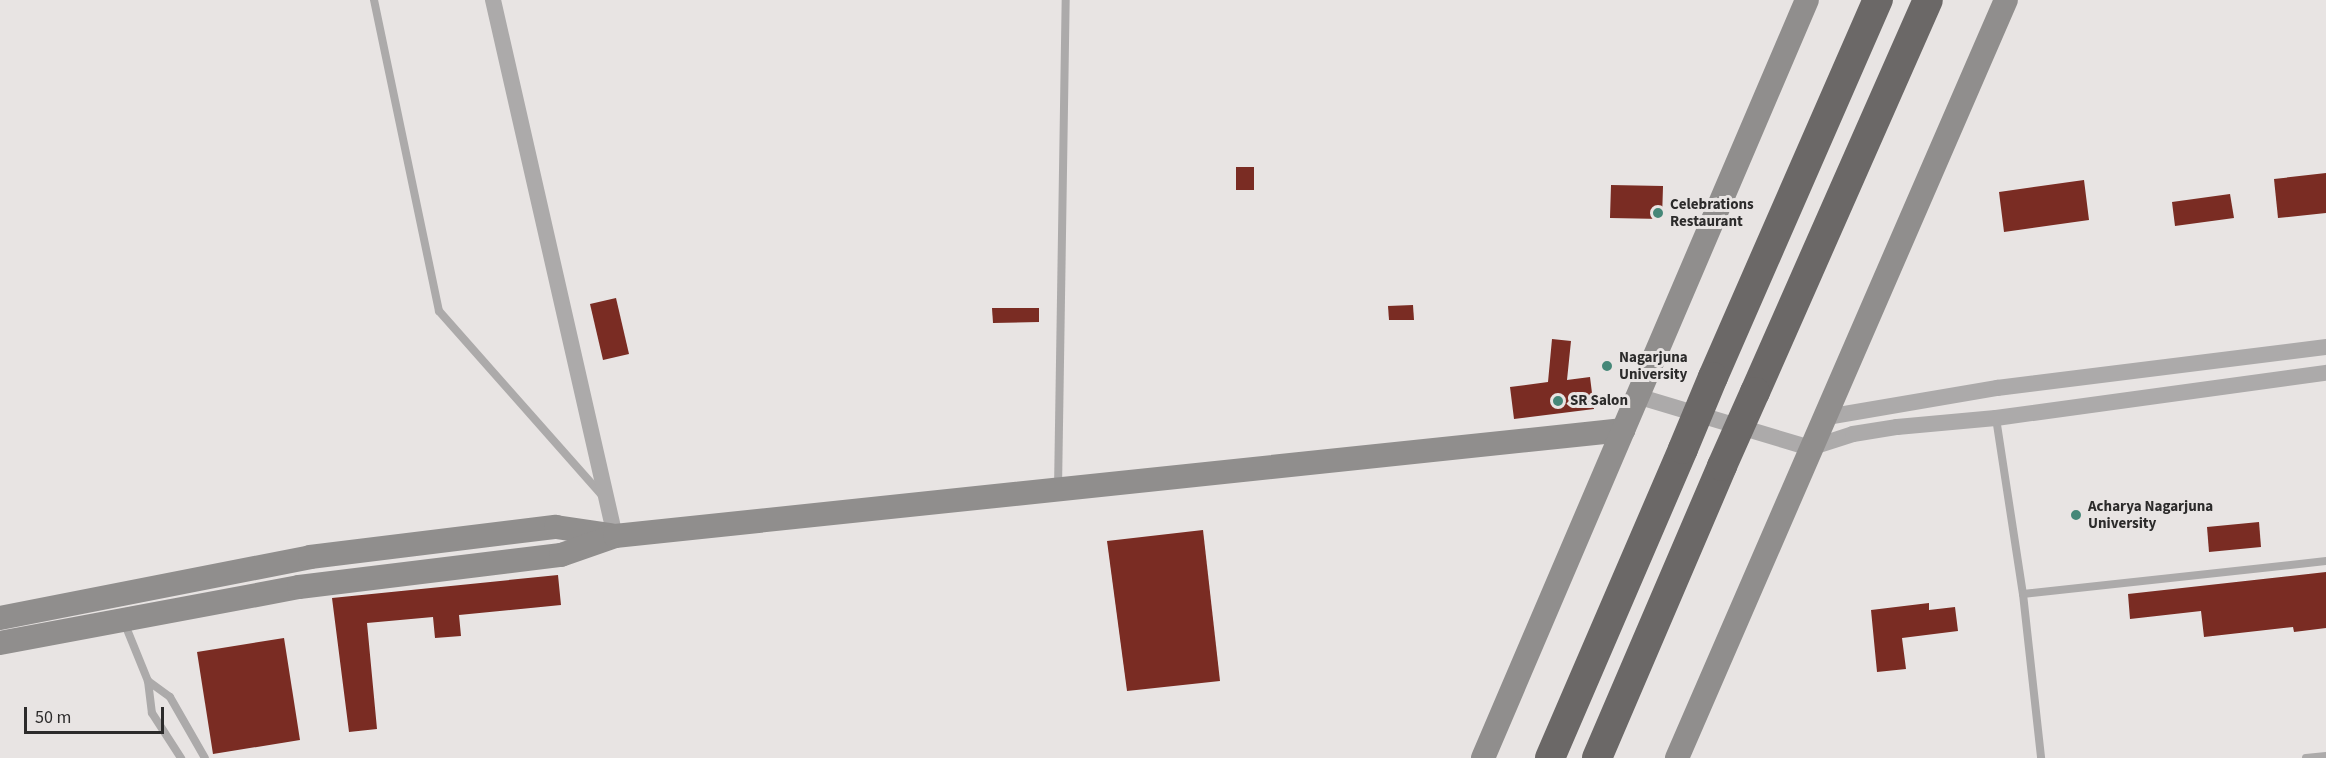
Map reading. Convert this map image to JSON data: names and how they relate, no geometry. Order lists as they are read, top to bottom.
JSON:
{
  "places": [
    "Celebrations Restaurant",
    "Nagarjuna University",
    "SR Salon",
    "Acharya Nagarjuna University"
  ],
  "scale_bar": "50 m"
}
